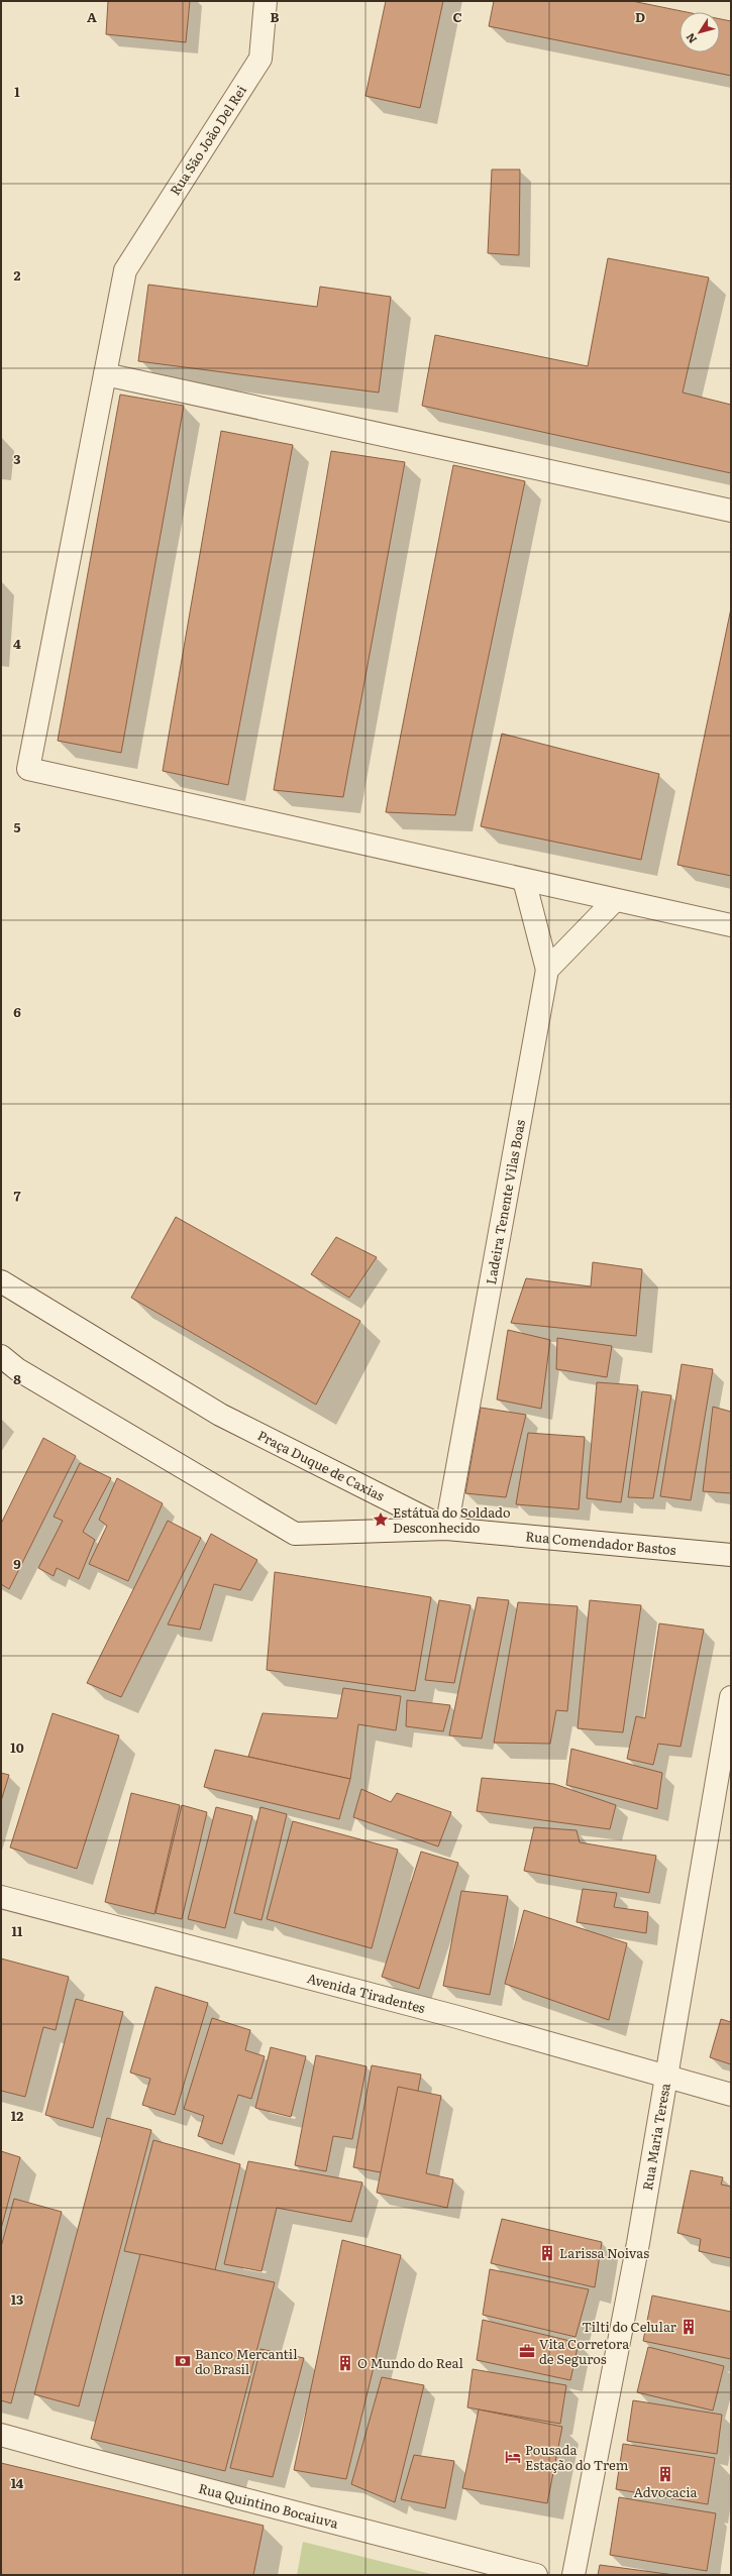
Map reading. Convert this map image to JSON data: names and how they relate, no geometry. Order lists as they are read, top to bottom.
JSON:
{
  "streets": {
    "street": [
      "Rua São João Del Rei",
      "Ladeira Tenente Vilas Boas",
      "Praça Duque de Caxias",
      "Rua Comendador Bastos",
      "Avenida Tiradentes",
      "Rua Maria Teresa",
      "Rua Quintino Bocaiuva"
    ]
  },
  "crossings": [
    ["Ladeira Tenente Vilas Boas", "Praça Duque de Caxias"],
    ["Ladeira Tenente Vilas Boas", "Rua Comendador Bastos"],
    ["Praça Duque de Caxias", "Rua Comendador Bastos"],
    ["Avenida Tiradentes", "Rua Maria Teresa"]
  ],
  "places": {
    "place": ["Estátua do Soldado Desconhecido"],
    "building": [
      "Larissa Noivas",
      "Tilti do Celular",
      "O Mundo do Real",
      "Advocacia"
    ],
    "office": ["Vita Corretora de Seguros"],
    "bank": ["Banco Mercantil do Brasil"],
    "hotel": ["Pousada Estação do Trem"]
  },
  "north": "bottom left",
  "grid": {
    "columns": [
      "A",
      "B",
      "C",
      "D"
    ],
    "rows": [
      "1",
      "2",
      "3",
      "4",
      "5",
      "6",
      "7",
      "8",
      "9",
      "10",
      "11",
      "12",
      "13",
      "14"
    ]
  }
}
